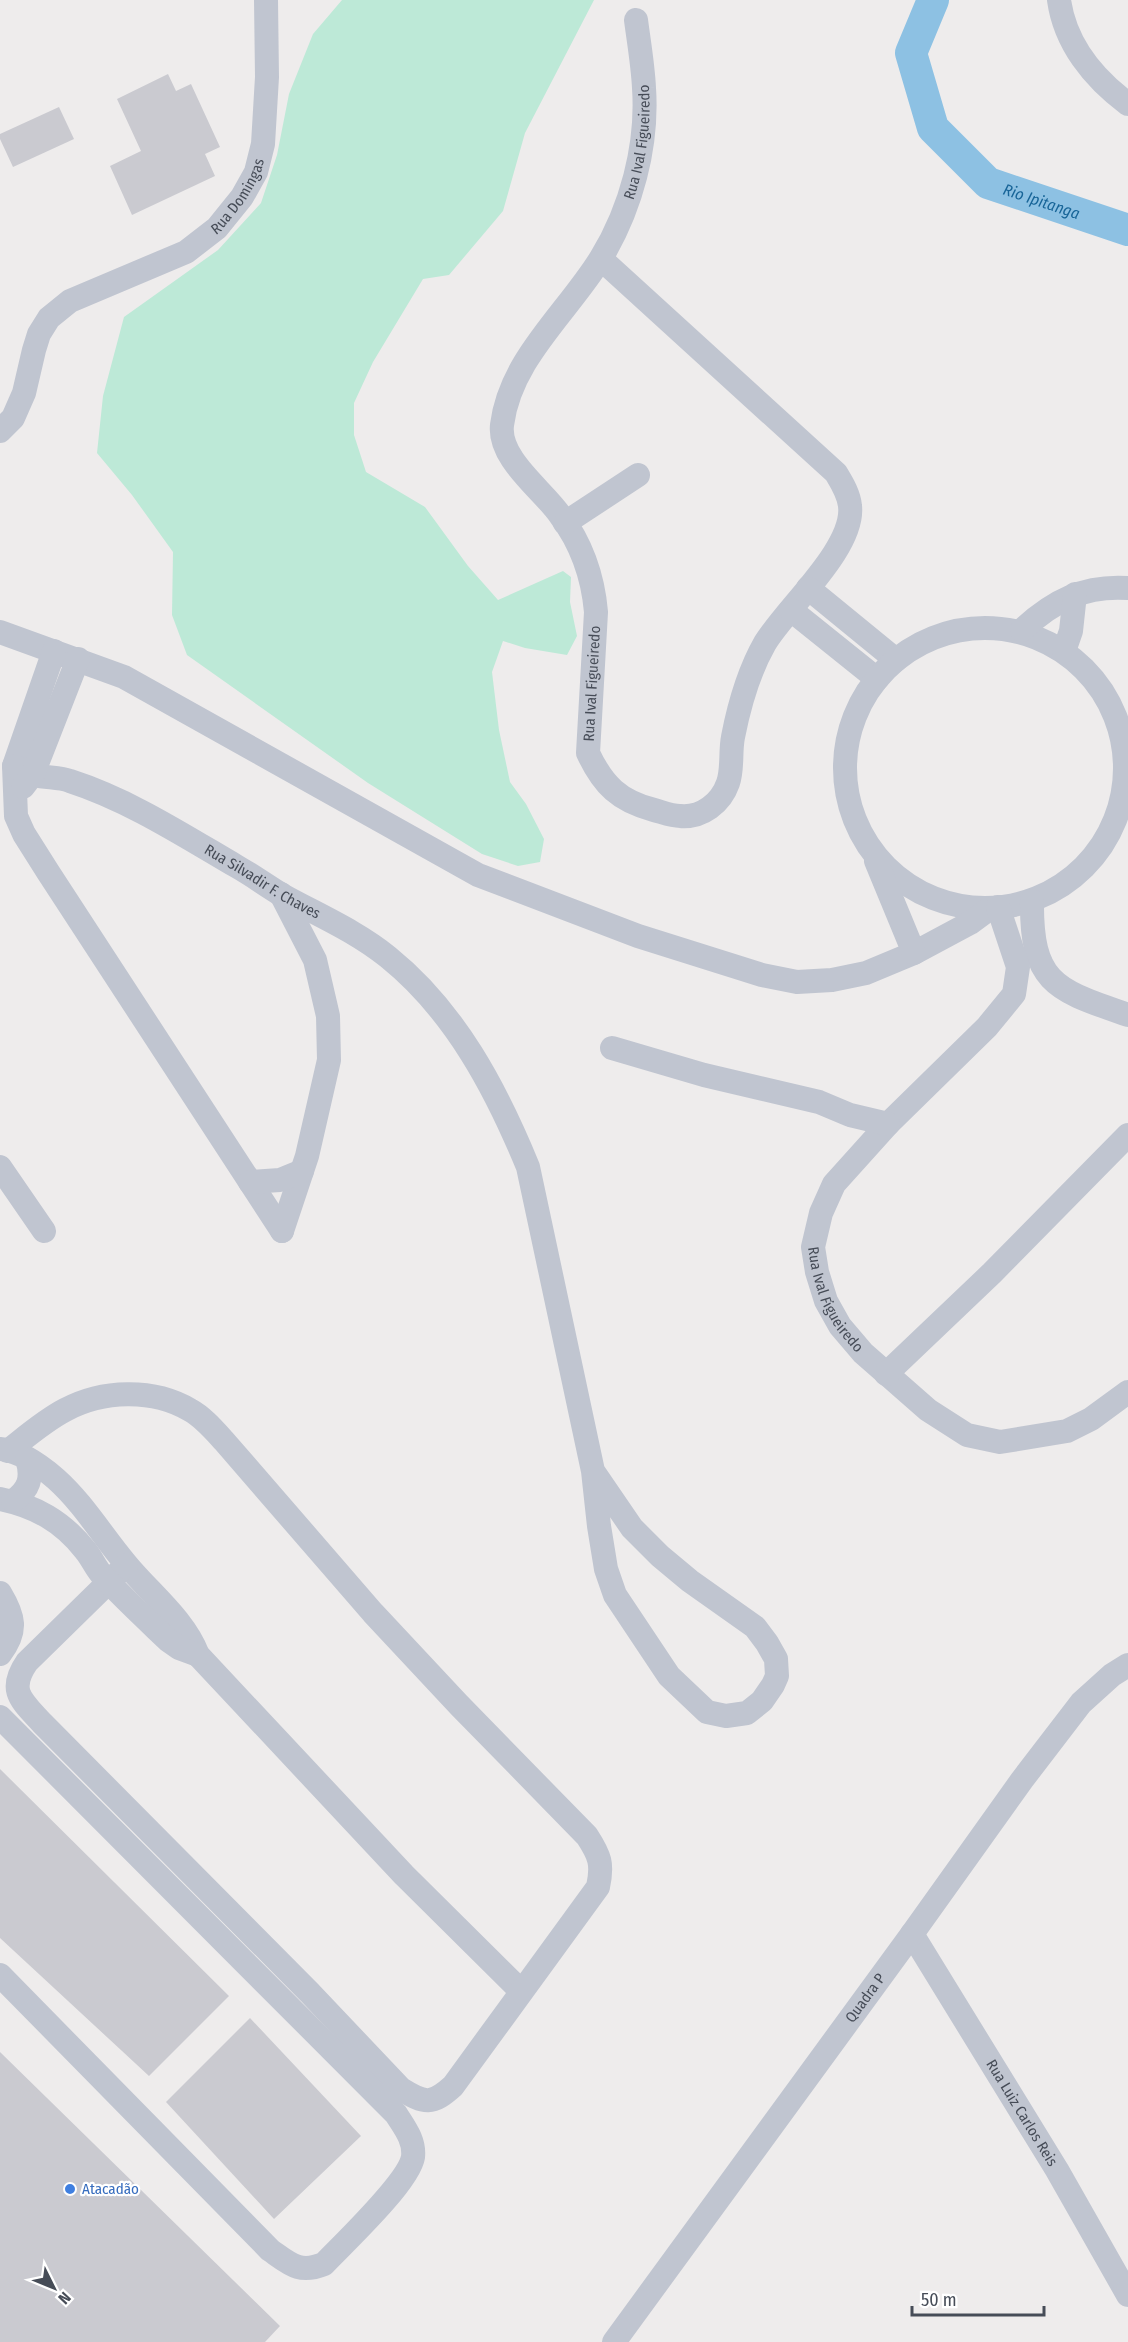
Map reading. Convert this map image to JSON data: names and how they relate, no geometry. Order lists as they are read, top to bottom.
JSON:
{
  "streets": {
    "street": [
      "Rua Ival Figueiredo",
      "Rua Domingas",
      "Rua Silvadir F. Chaves",
      "Quadra P",
      "Rua Luiz Carlos Reis"
    ]
  },
  "crossings": [
    ["Quadra P", "Rua Luiz Carlos Reis"]
  ],
  "water": ["Rio Ipitanga"],
  "places": ["Atacadão"],
  "scale_bar": "50 m",
  "north": "bottom right"
}
